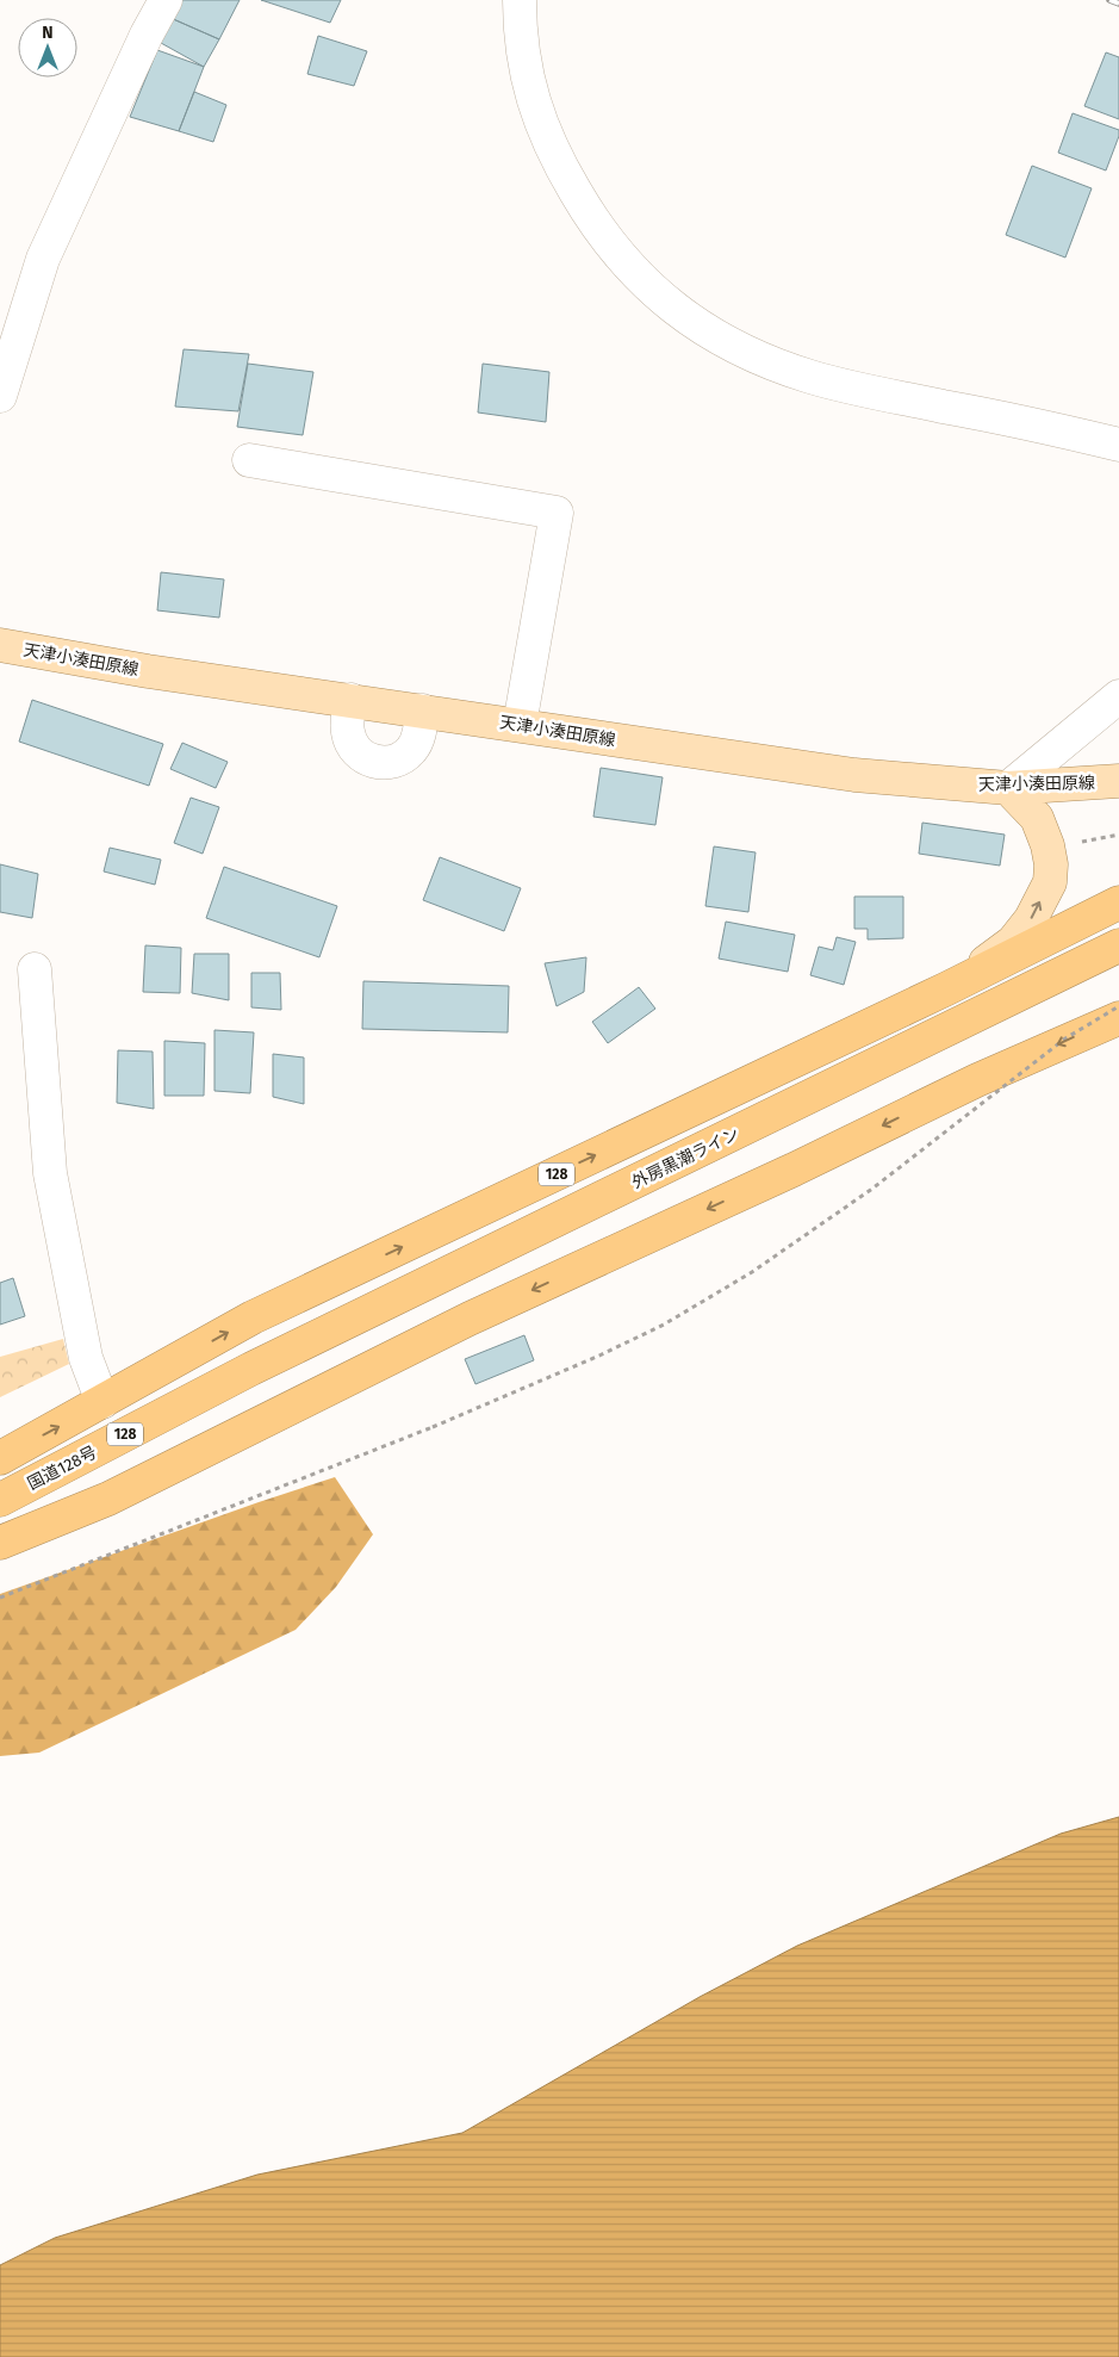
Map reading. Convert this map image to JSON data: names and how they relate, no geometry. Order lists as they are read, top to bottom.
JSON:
{
  "streets": {
    "highway": ["外房黒潮ライン", "128", "国道128号"],
    "main road": ["天津小湊田原線"]
  },
  "crossings": [
    ["外房黒潮ライン", "国道128号"]
  ],
  "north": "top"
}
